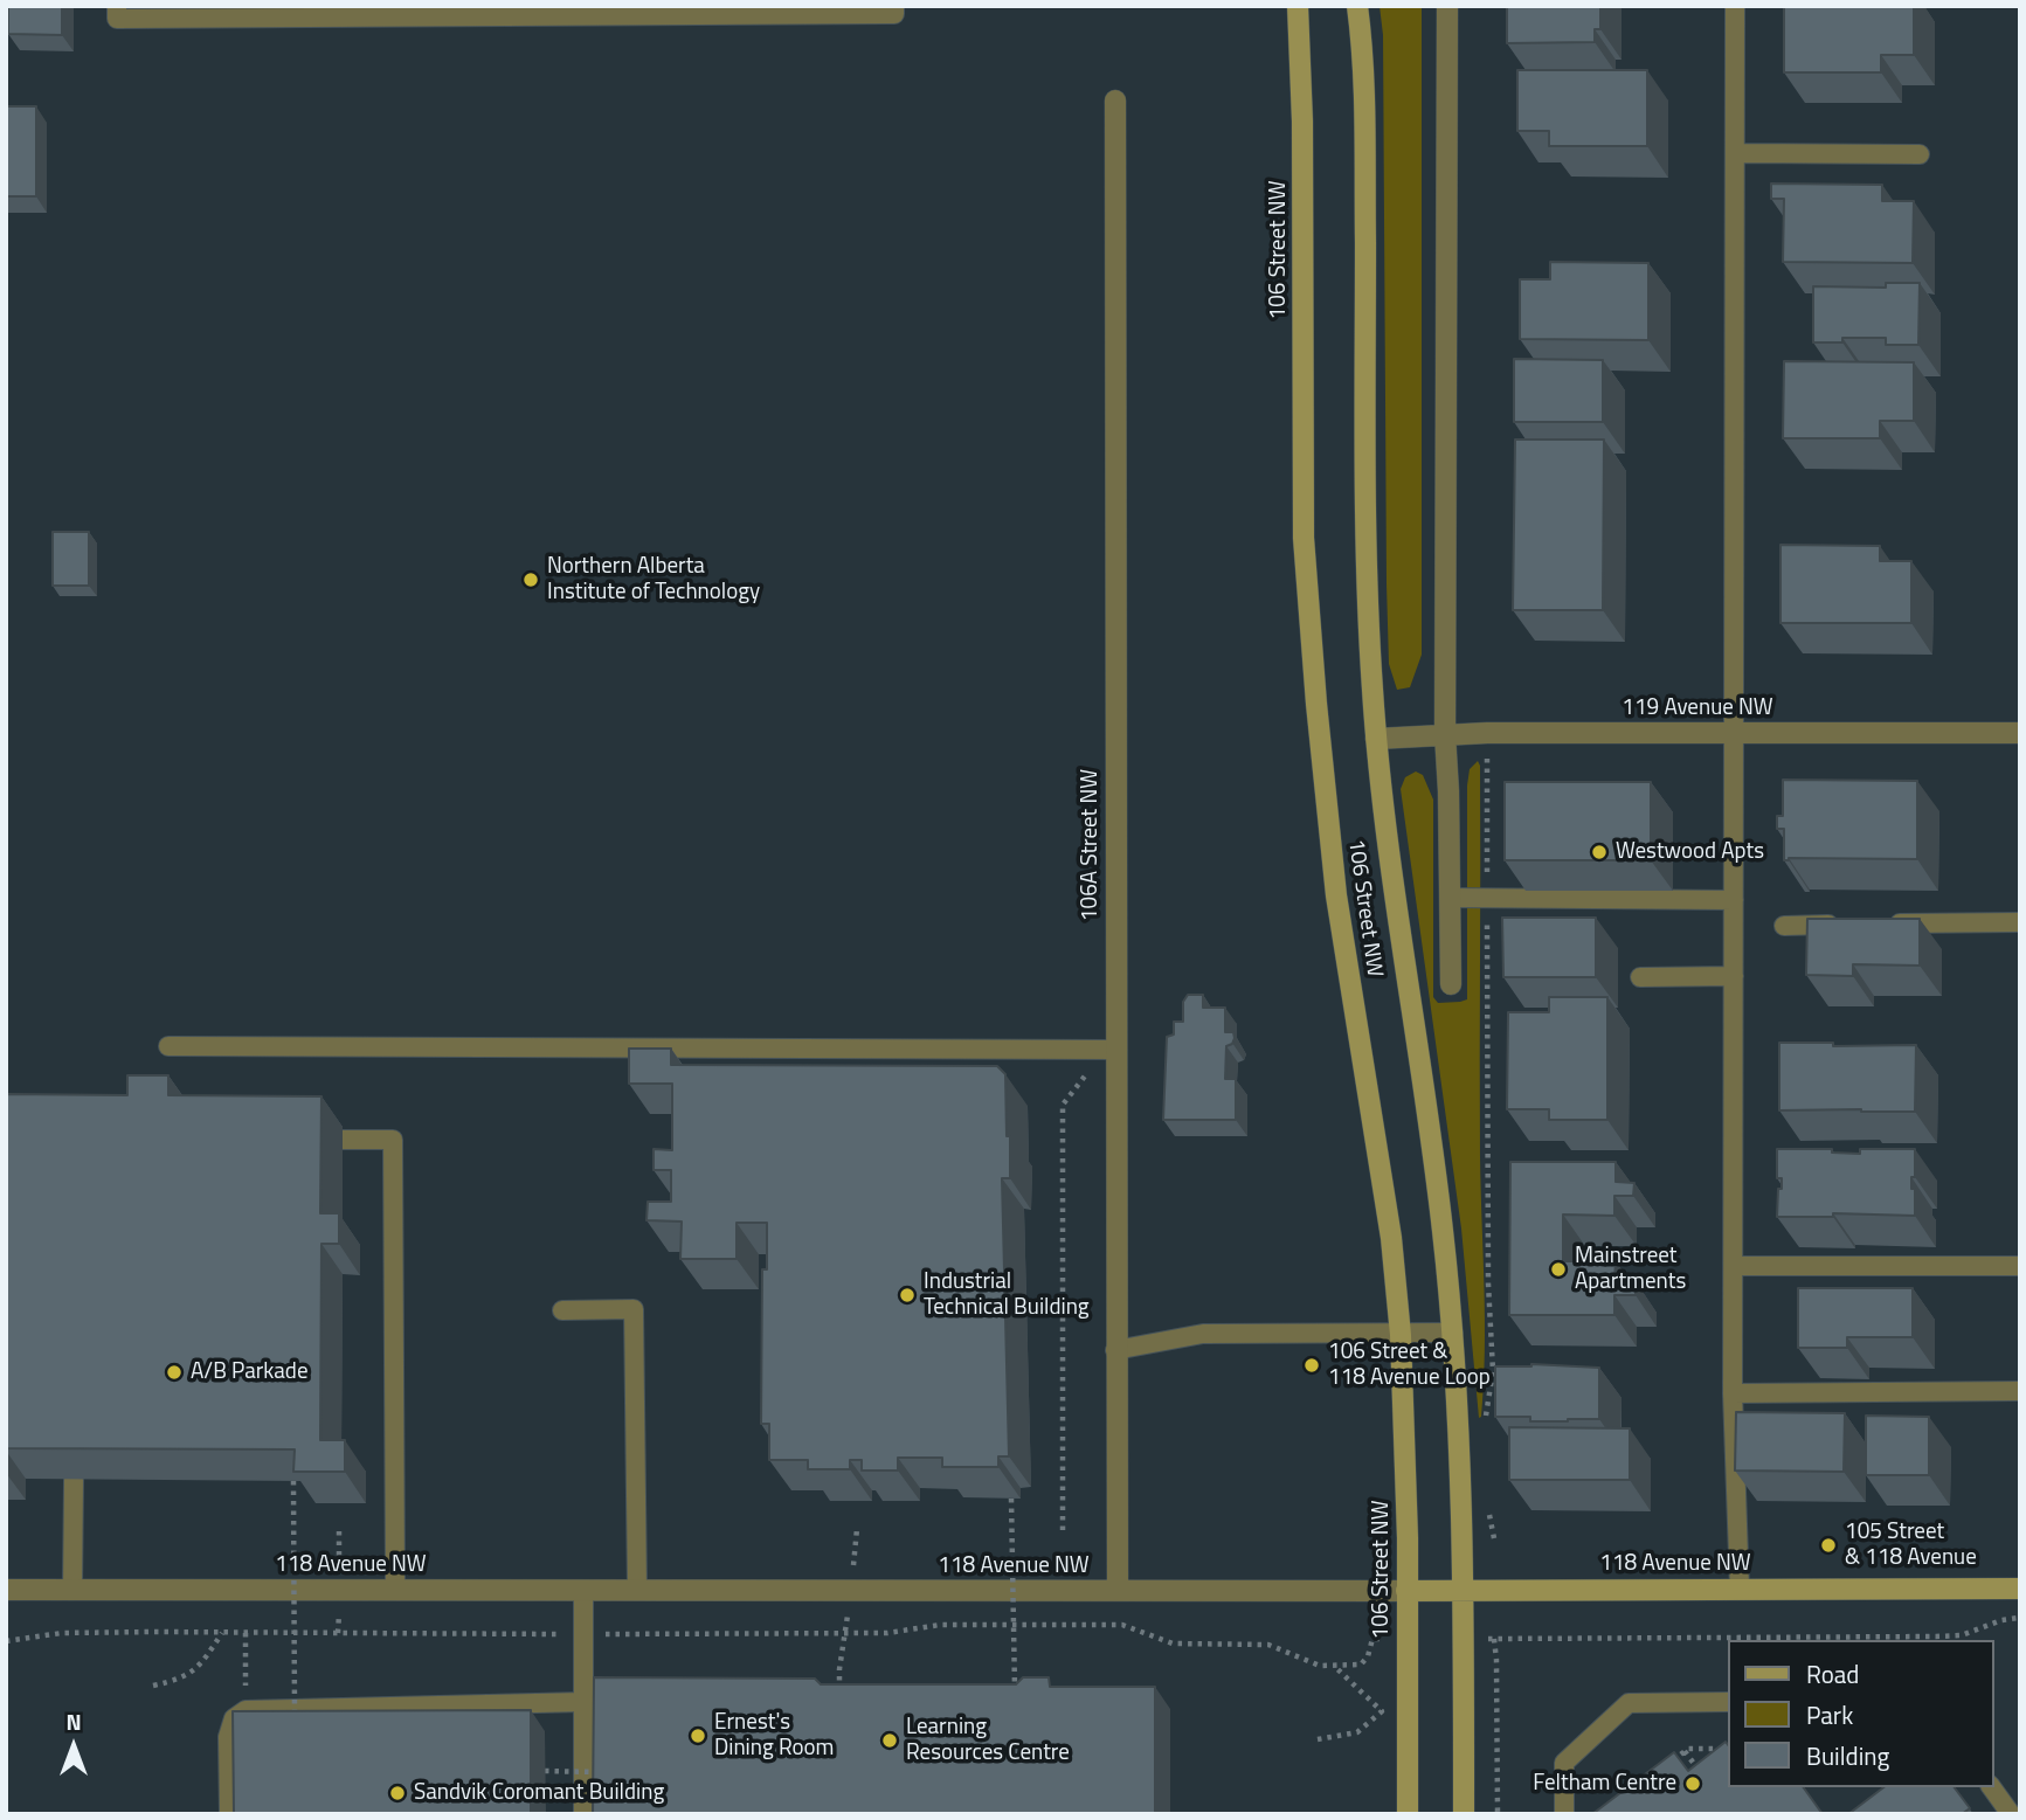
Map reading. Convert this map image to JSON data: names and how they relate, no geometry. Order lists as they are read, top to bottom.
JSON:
{
  "streets": {
    "main road": ["106 Street NW", "118 Avenue NW"],
    "street": ["119 Avenue NW", "106A Street NW"]
  },
  "crossings": [
    ["106 Street NW", "119 Avenue NW"],
    ["106 Street NW", "118 Avenue NW"],
    ["106A Street NW", "118 Avenue NW"]
  ],
  "places": [
    "Northern Alberta Institute of Technology",
    "Westwood Apts",
    "Mainstreet Apartments",
    "Industrial Technical Building",
    "106 Street & 118 Avenue Loop",
    "A/B Parkade",
    "105 Street & 118 Avenue",
    "Ernest's Dining Room",
    "Learning Resources Centre",
    "Feltham Centre",
    "Sandvik Coromant Building"
  ],
  "legend": ["Road", "Park", "Building"],
  "north": "top"
}
